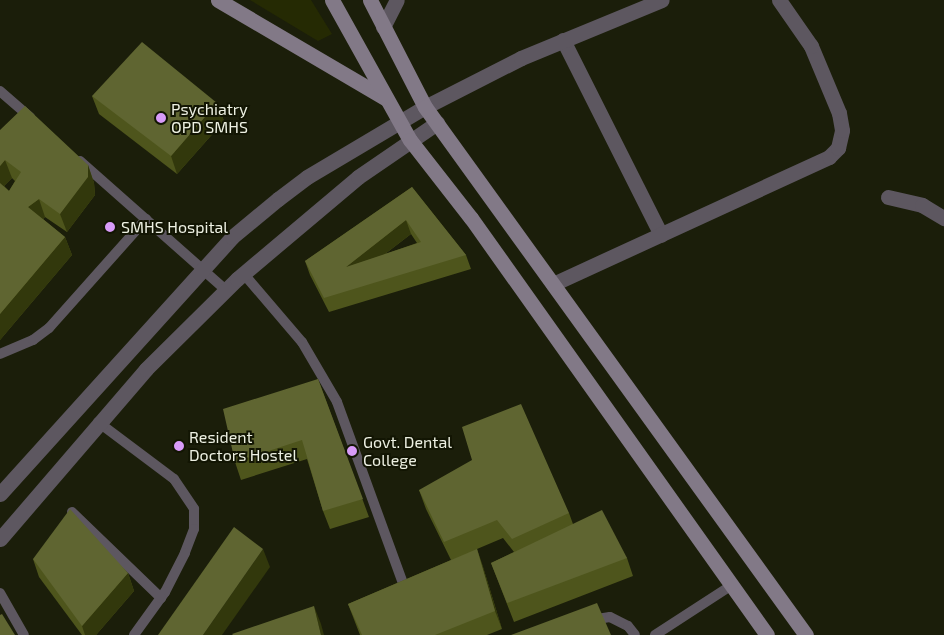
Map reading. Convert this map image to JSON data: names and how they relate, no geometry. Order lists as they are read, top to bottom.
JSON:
{
  "places": [
    "Psychiatry OPD SMHS",
    "SMHS Hospital",
    "Resident Doctors Hostel",
    "Govt. Dental College"
  ]
}
